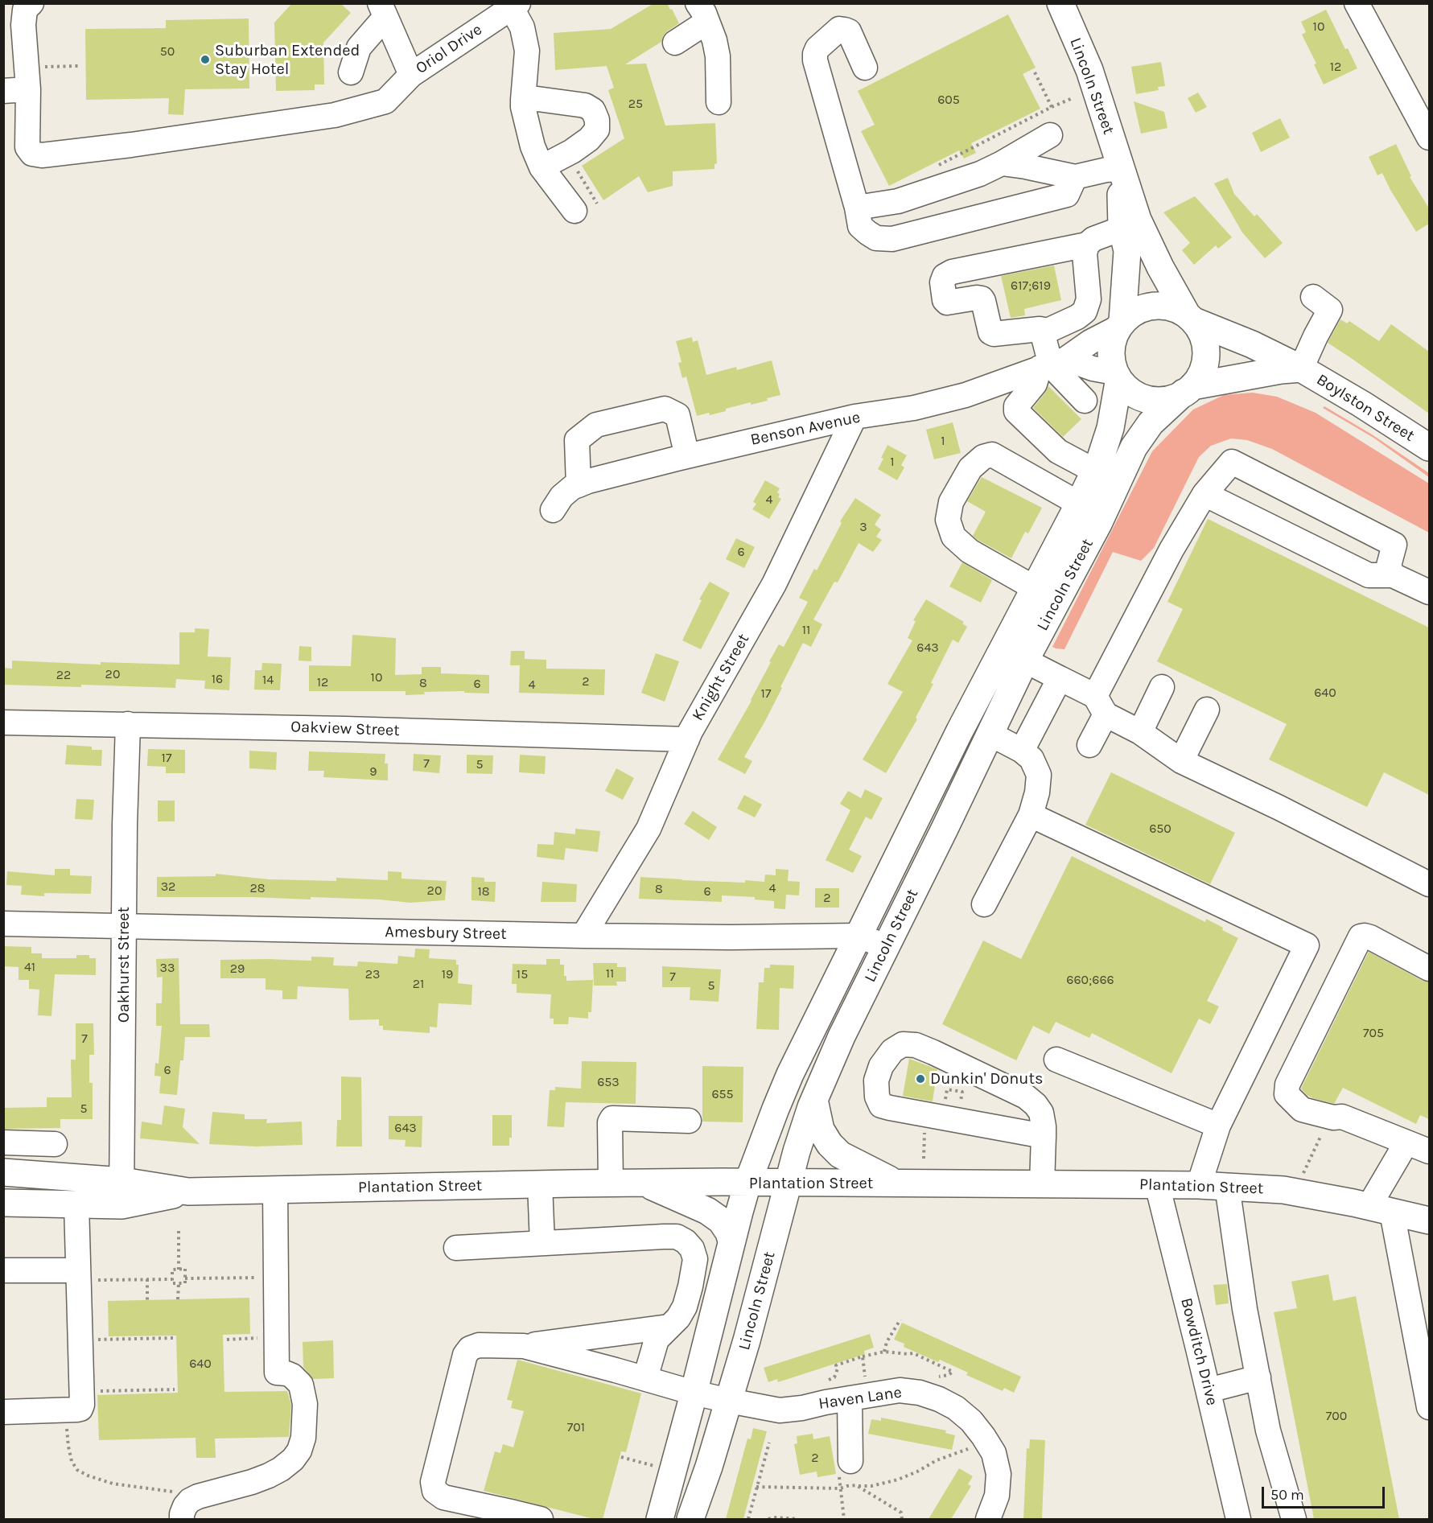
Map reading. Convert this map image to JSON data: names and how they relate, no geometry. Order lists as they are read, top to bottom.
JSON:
{
  "streets": {
    "main road": ["Lincoln Street", "Boylston Street", "Plantation Street"],
    "street": [
      "Oriol Drive",
      "Benson Avenue",
      "Knight Street",
      "Oakview Street",
      "Amesbury Street",
      "Oakhurst Street",
      "Bowditch Drive",
      "Haven Lane"
    ]
  },
  "crossings": [
    ["Lincoln Street", "Boylston Street"],
    ["Lincoln Street", "Benson Avenue"],
    ["Lincoln Street", "Amesbury Street"],
    ["Lincoln Street", "Plantation Street"],
    ["Lincoln Street", "Haven Lane"],
    ["Boylston Street", "Benson Avenue"],
    ["Benson Avenue", "Knight Street"],
    ["Knight Street", "Oakview Street"],
    ["Knight Street", "Amesbury Street"],
    ["Oakview Street", "Oakhurst Street"],
    ["Amesbury Street", "Oakhurst Street"],
    ["Oakhurst Street", "Plantation Street"],
    ["Plantation Street", "Bowditch Drive"]
  ],
  "places": ["Suburban Extended Stay Hotel", "Dunkin' Donuts"],
  "house_numbers": [
    "10",
    "50",
    "12",
    "605",
    "25",
    "617;619",
    "1",
    "1",
    "4",
    "3",
    "6",
    "11",
    "643",
    "20",
    "22",
    "10",
    "16",
    "14",
    "2",
    "12",
    "8",
    "6",
    "4",
    "640",
    "17",
    "17",
    "7",
    "5",
    "9",
    "650",
    "32",
    "28",
    "4",
    "8",
    "20",
    "18",
    "6",
    "2",
    "41",
    "33",
    "29",
    "11",
    "23",
    "19",
    "15",
    "7",
    "660;666",
    "21",
    "5",
    "705",
    "7",
    "6",
    "653",
    "655",
    "5",
    "643",
    "640",
    "700",
    "701",
    "2"
  ],
  "scale_bar": "50 m"
}
